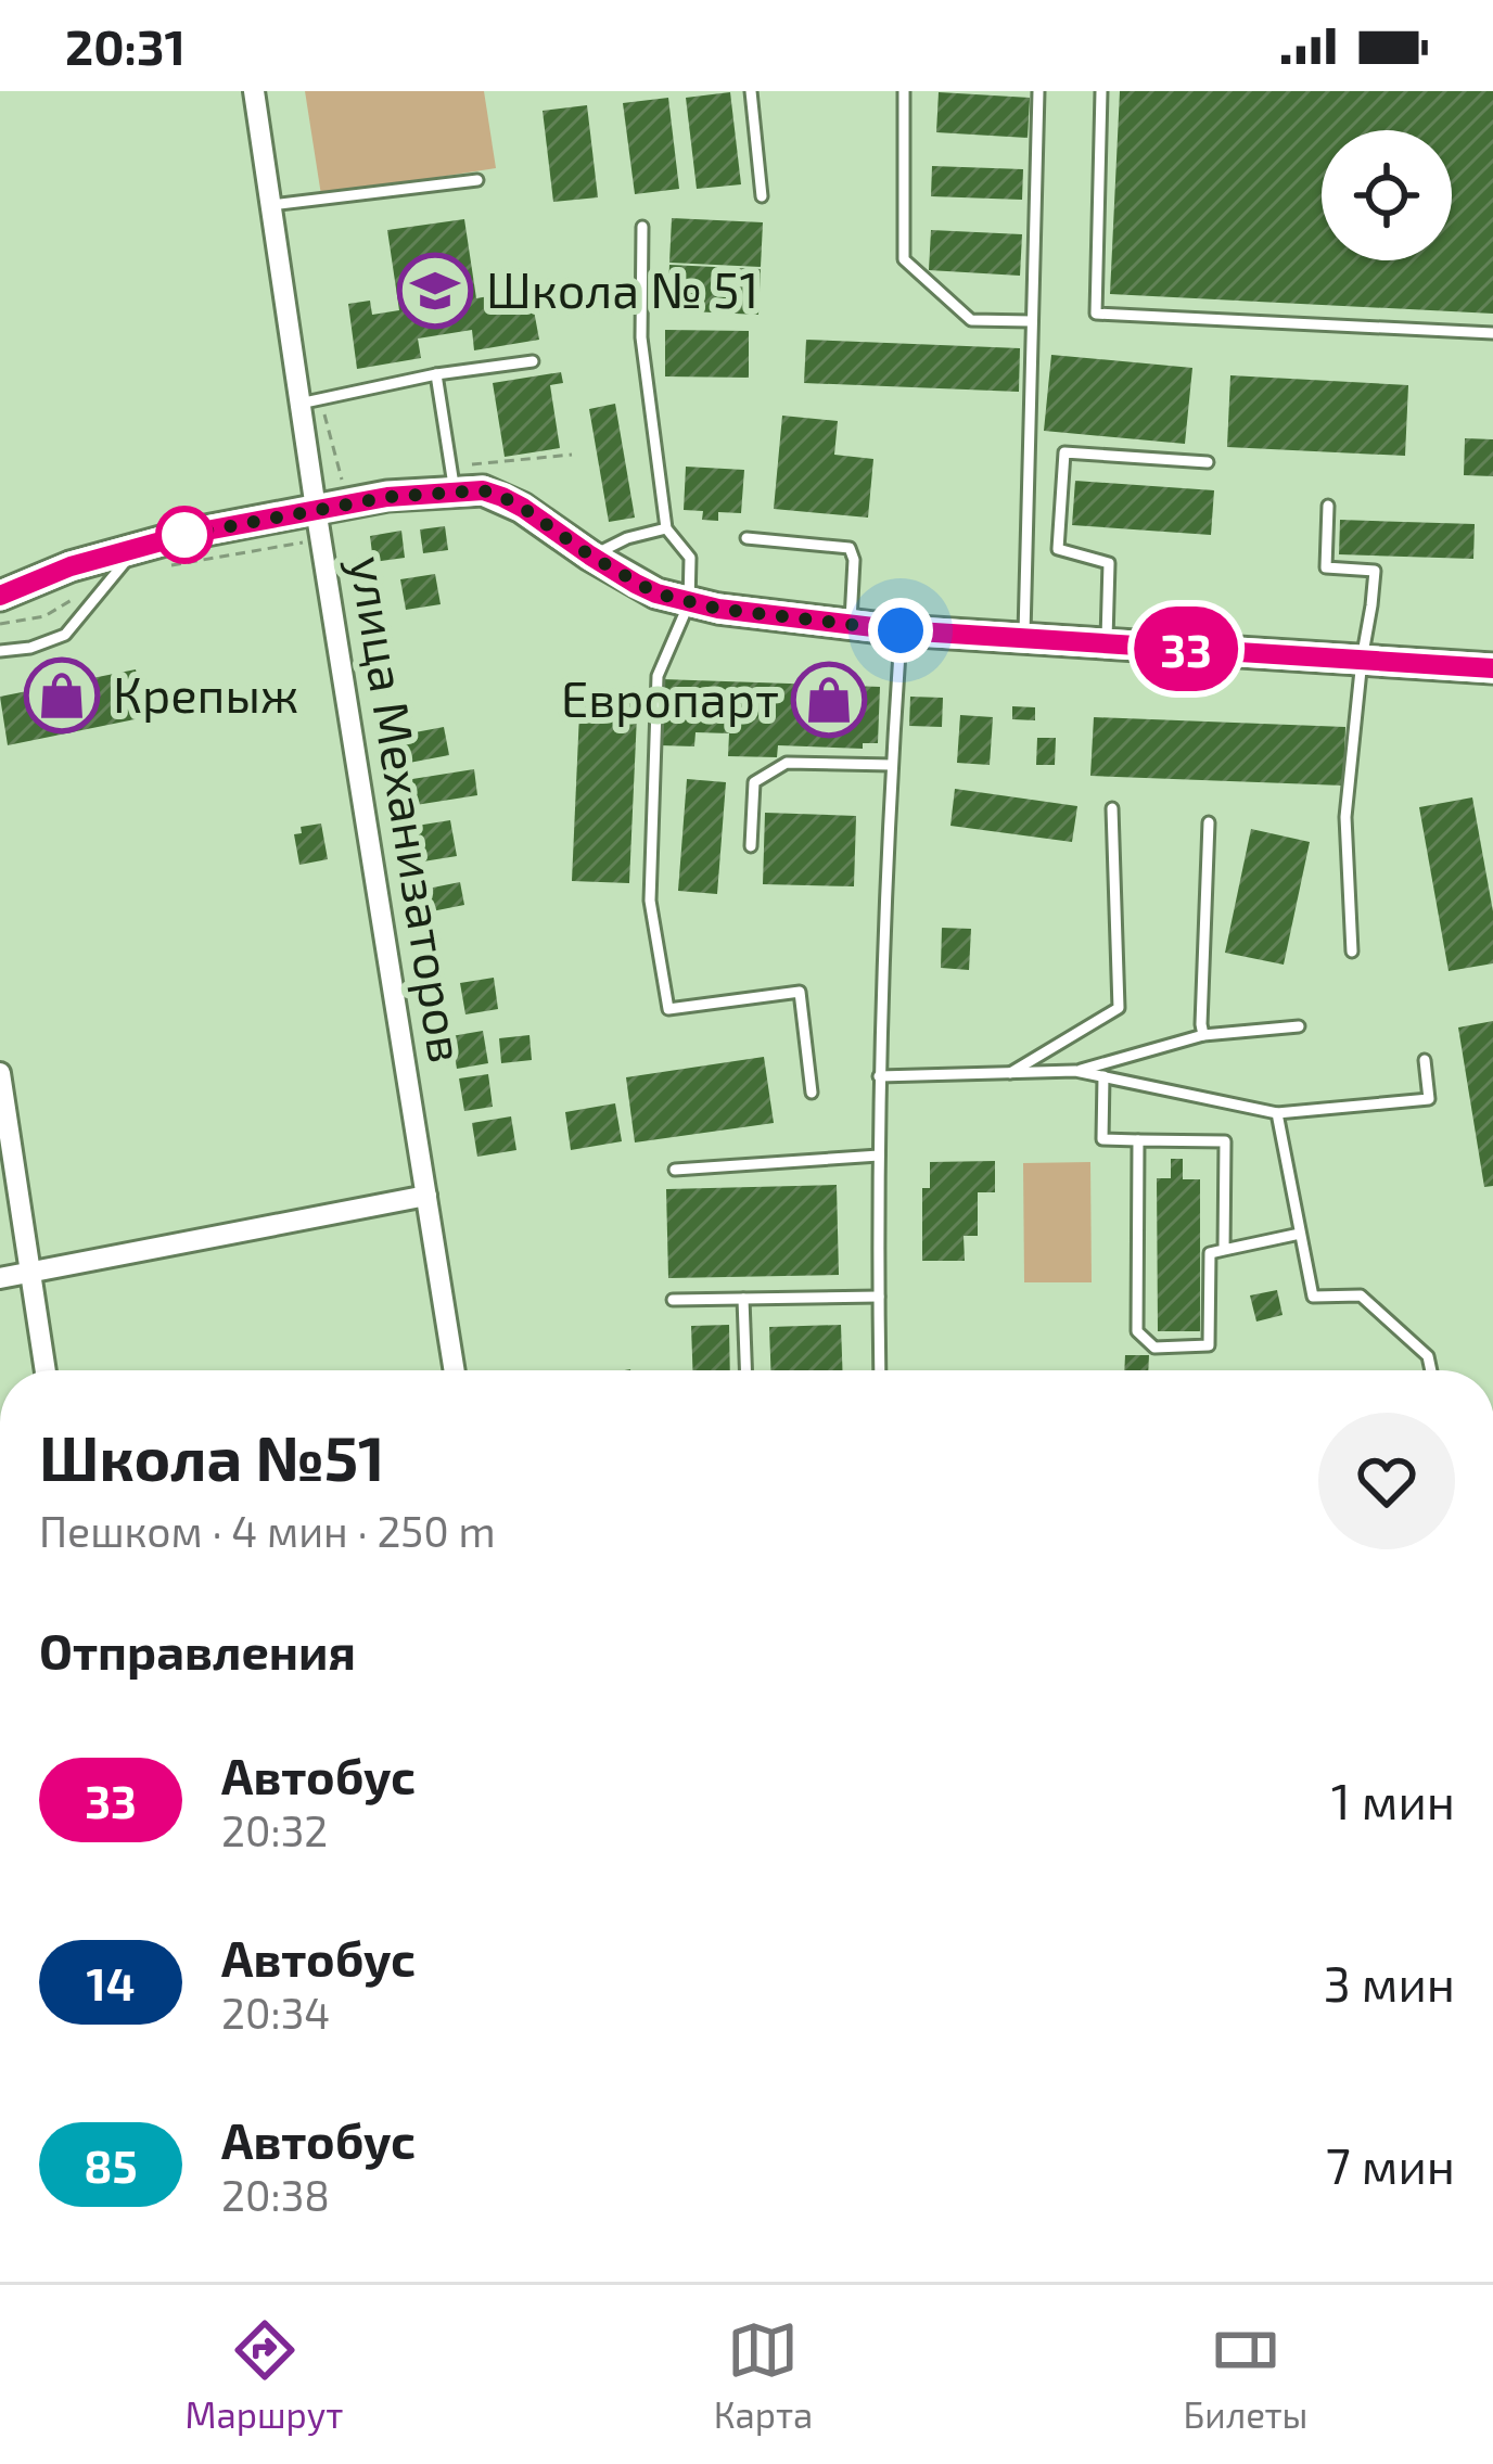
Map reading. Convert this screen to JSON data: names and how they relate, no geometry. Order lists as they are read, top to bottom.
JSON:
{
  "streets": {
    "street": ["улица Механизаторов"]
  },
  "places": {
    "school or university": ["Школа № 51"],
    "shop": ["Крепыж", "Европарт"]
  },
  "lines": ["bus line 33"],
  "page": {
    "status": "20:31",
    "on_map": "33",
    "heading": [
      ["Школа №51", "Пешком · 4 мин · 250 m"],
      "Отправления"
    ],
    "list": [
      {
        "mark": "33",
        "name": "Автобус",
        "note": "20:32",
        "value": "1 мин"
      },
      {
        "mark": "14",
        "name": "Автобус",
        "note": "20:34",
        "value": "3 мин"
      },
      {
        "mark": "85",
        "name": "Автобус",
        "note": "20:38",
        "value": "7 мин"
      }
    ],
    "tabs": ["Маршрут", "Карта", "Билеты"]
  }
}
